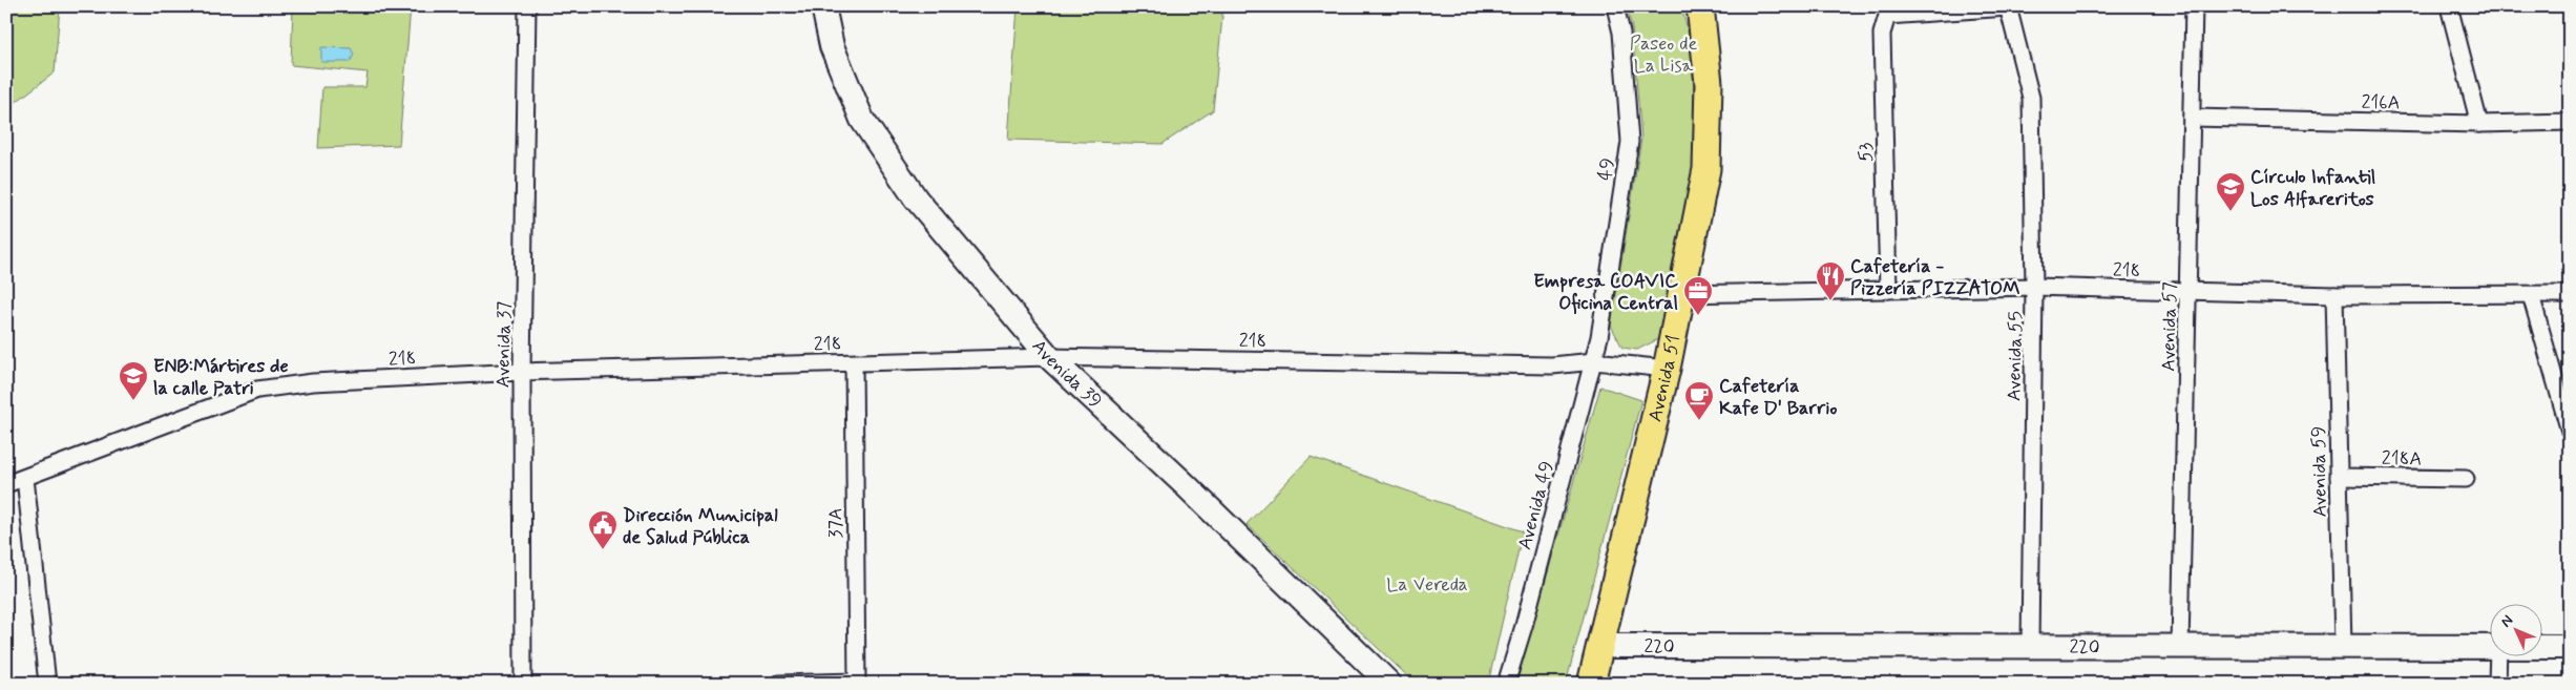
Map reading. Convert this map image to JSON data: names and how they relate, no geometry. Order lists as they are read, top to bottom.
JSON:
{
  "streets": {
    "main road": ["Avenida 51"],
    "street": [
      "216A",
      "53",
      "49",
      "218",
      "Avenida 57",
      "Avenida 37",
      "Avenida 55",
      "Avenida 39",
      "218A",
      "Avenida 59",
      "Avenida 49",
      "37A",
      "220"
    ]
  },
  "crossings": [
    ["216A", "Avenida 57"],
    ["53", "218"],
    ["53", "Avenida 55"],
    ["49", "Avenida 49"],
    ["218", "Avenida 57"],
    ["218", "Avenida 37"],
    ["218", "Avenida 55"],
    ["218", "Avenida 39"],
    ["218", "Avenida 51"],
    ["218", "Avenida 59"],
    ["218", "Avenida 49"],
    ["218", "37A"],
    ["Avenida 57", "220"],
    ["Avenida 55", "220"],
    ["Avenida 51", "220"],
    ["218A", "Avenida 59"],
    ["Avenida 59", "220"]
  ],
  "parks": ["Paseo de La Lisa", "La Vereda"],
  "places": {
    "school or university": ["Círculo Infantil Los Alfareritos", "ENB:Mártires de la calle Patri"],
    "restaurant": ["Cafetería - Pizzería PIZZATOM"],
    "office": ["Empresa COAVIC Oficina Central"],
    "cafe": ["Cafetería Kafe D' Barrio"],
    "public building": ["Dirección Municipal de Salud Pública"]
  },
  "north": "top left"
}
